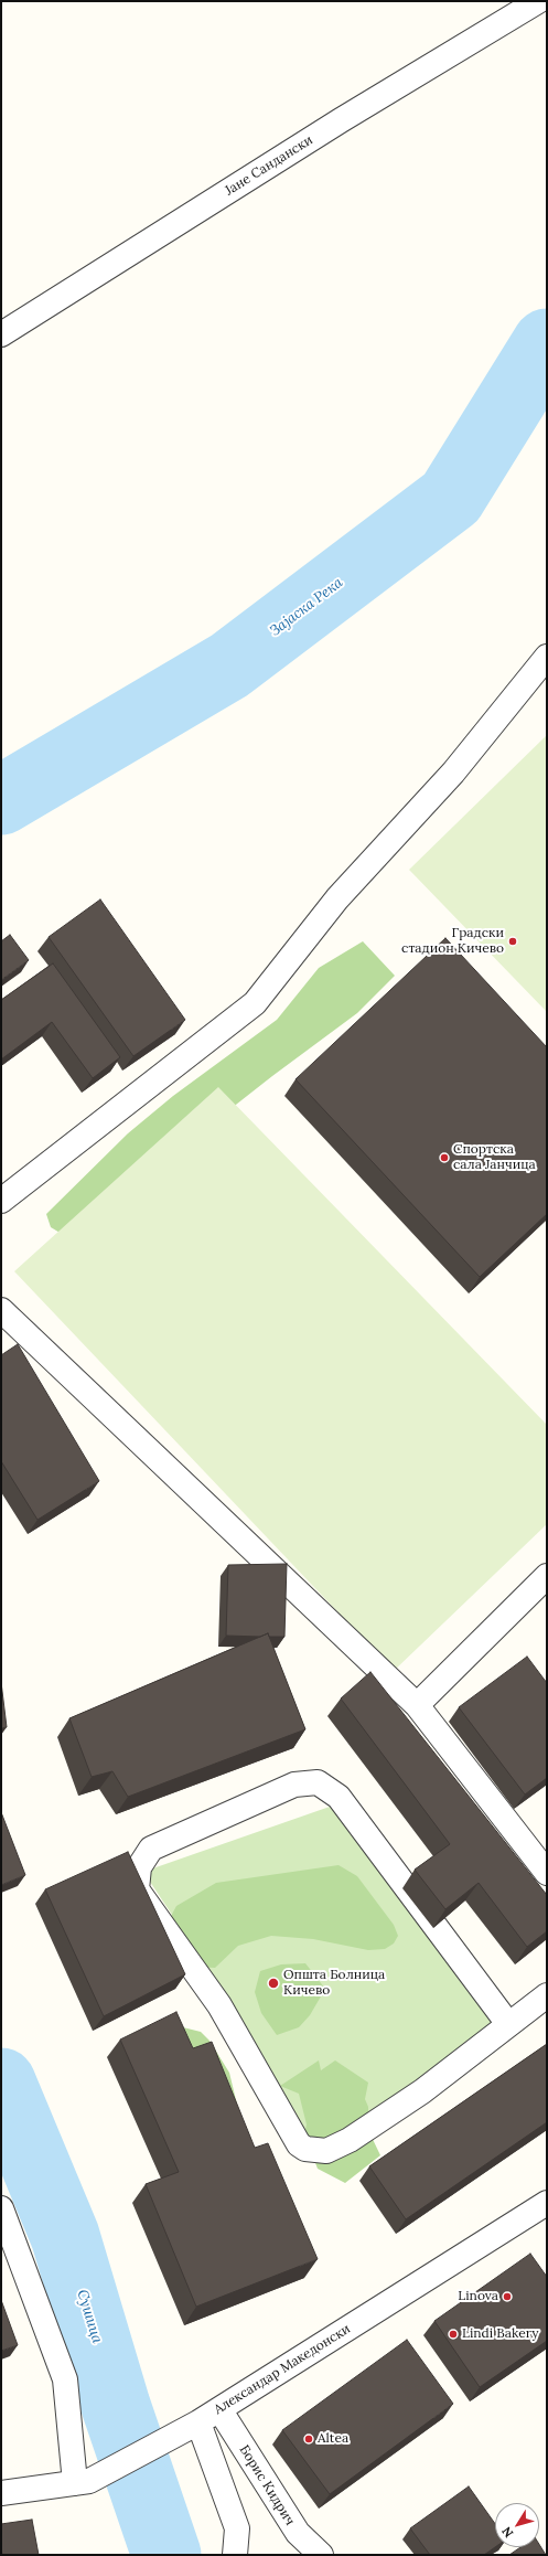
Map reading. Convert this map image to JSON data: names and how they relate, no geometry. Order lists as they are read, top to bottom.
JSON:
{
  "streets": {
    "street": ["Јане Сандански", "Александар Македонски", "Борис Кидрич"]
  },
  "crossings": [
    ["Александар Македонски", "Борис Кидрич"]
  ],
  "water": ["Зајаска Река", "Сушица"],
  "places": [
    "Градски стадион Кичево",
    "Спортска сала Јанчица",
    "Општа Болница Кичево",
    "Linova",
    "Lindi Bakery",
    "Altea"
  ],
  "north": "bottom left"
}
